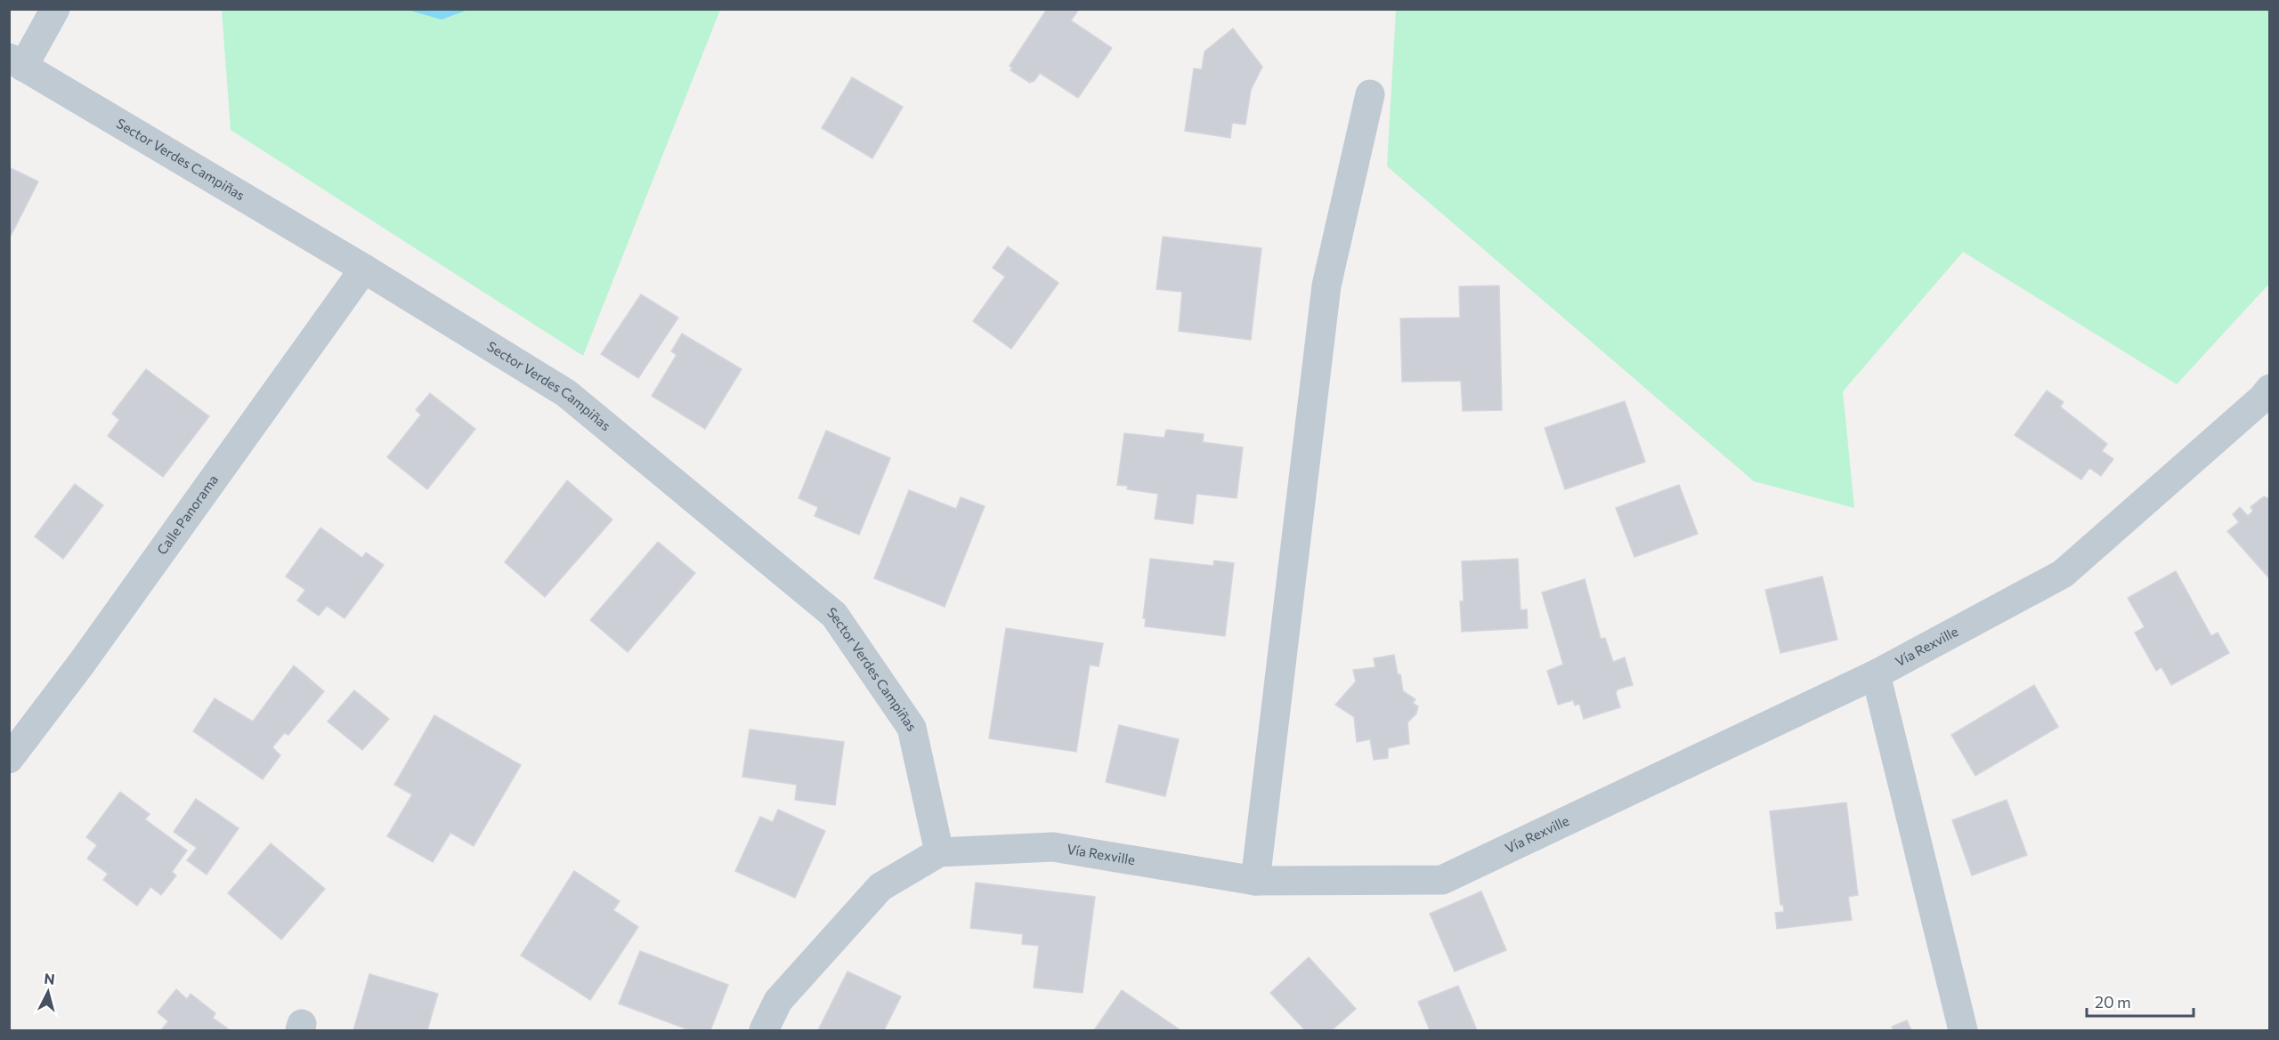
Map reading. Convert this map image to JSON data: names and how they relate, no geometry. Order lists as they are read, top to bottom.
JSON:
{
  "streets": {
    "street": ["Sector Verdes Campiñas", "Calle Panorama", "Vía Rexville"]
  },
  "crossings": [
    ["Sector Verdes Campiñas", "Calle Panorama"],
    ["Sector Verdes Campiñas", "Vía Rexville"]
  ],
  "scale_bar": "20 m",
  "north": "top"
}
